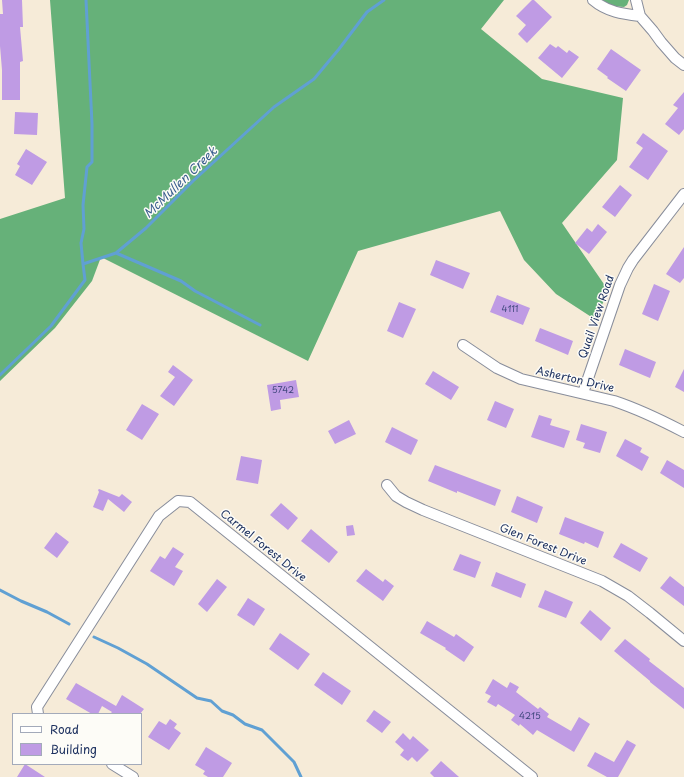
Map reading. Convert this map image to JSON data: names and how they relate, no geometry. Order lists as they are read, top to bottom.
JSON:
{
  "streets": {
    "street": [
      "Quail View Road",
      "Asherton Drive",
      "Glen Forest Drive",
      "Carmel Forest Drive"
    ]
  },
  "crossings": [
    ["Quail View Road", "Asherton Drive"]
  ],
  "water": ["McMullen Creek"],
  "house_numbers": ["4111", "5742", "4215"],
  "legend": ["Road", "Building"]
}
